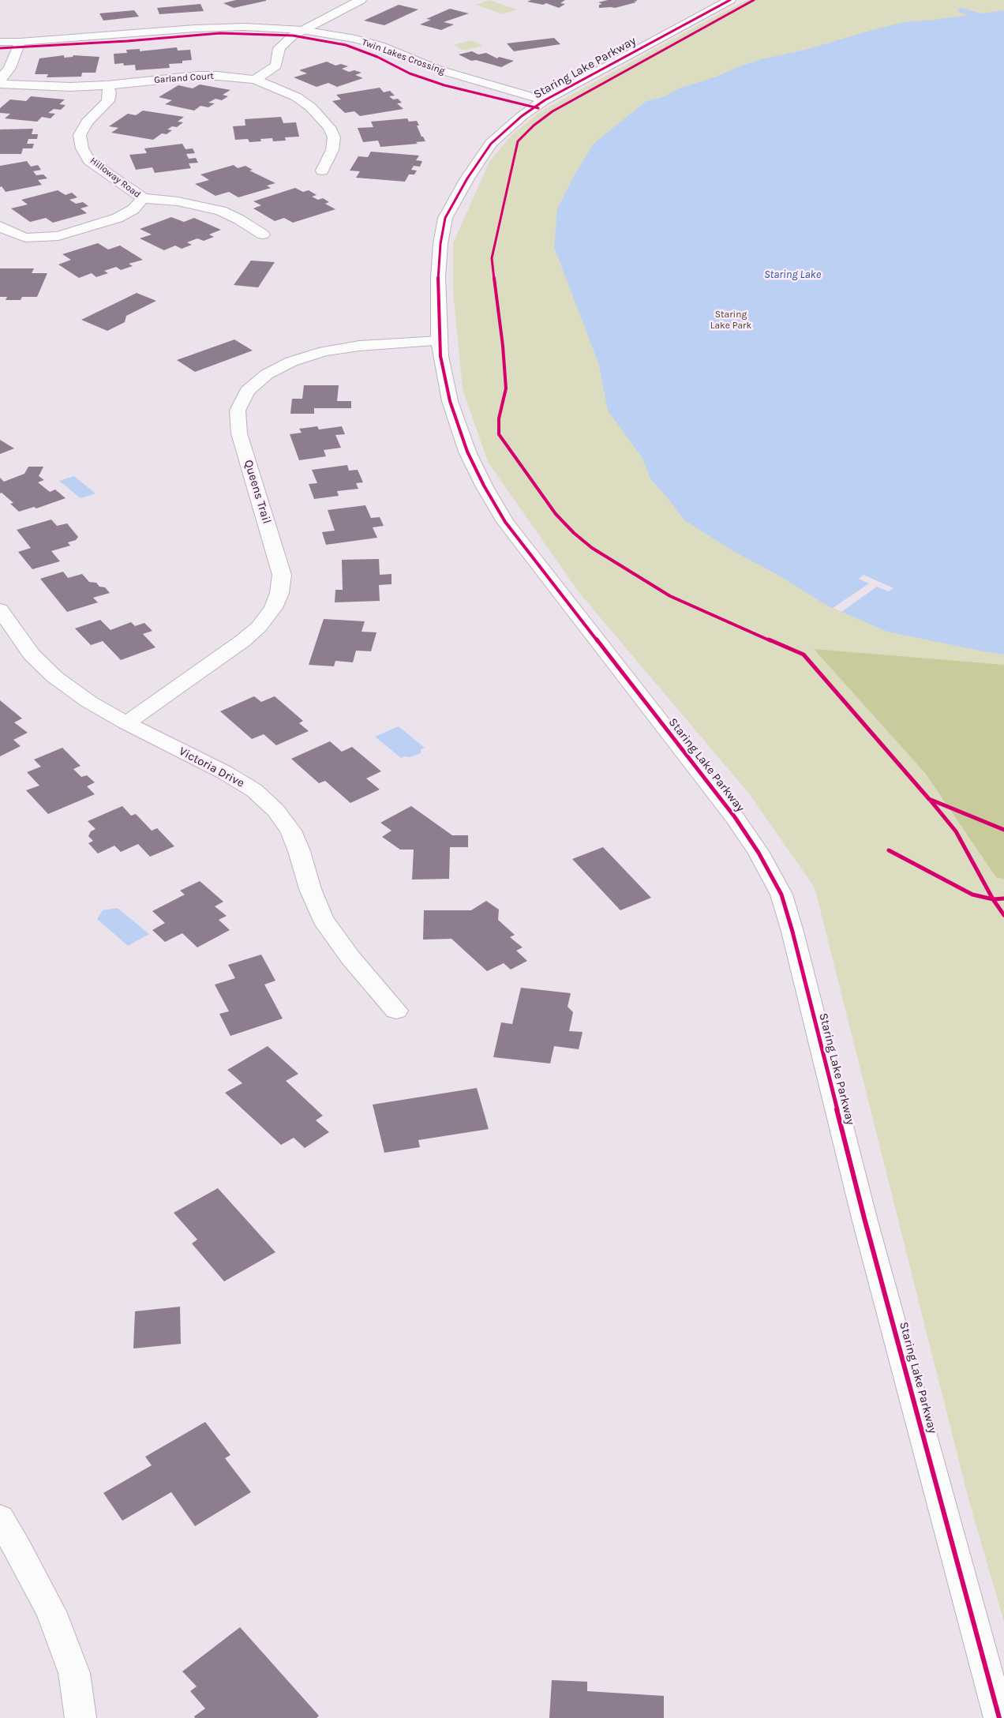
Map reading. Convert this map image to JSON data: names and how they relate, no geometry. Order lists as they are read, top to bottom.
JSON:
{
  "streets": {
    "street": [
      "Twin Lakes Crossing",
      "Staring Lake Parkway",
      "Garland Court",
      "Hilloway Road",
      "Queens Trail",
      "Victoria Drive"
    ]
  },
  "crossings": [
    ["Twin Lakes Crossing", "Staring Lake Parkway"],
    ["Staring Lake Parkway", "Queens Trail"],
    ["Garland Court", "Hilloway Road"],
    ["Queens Trail", "Victoria Drive"]
  ],
  "water": ["Staring Lake"],
  "parks": ["Staring Lake Park"]
}
